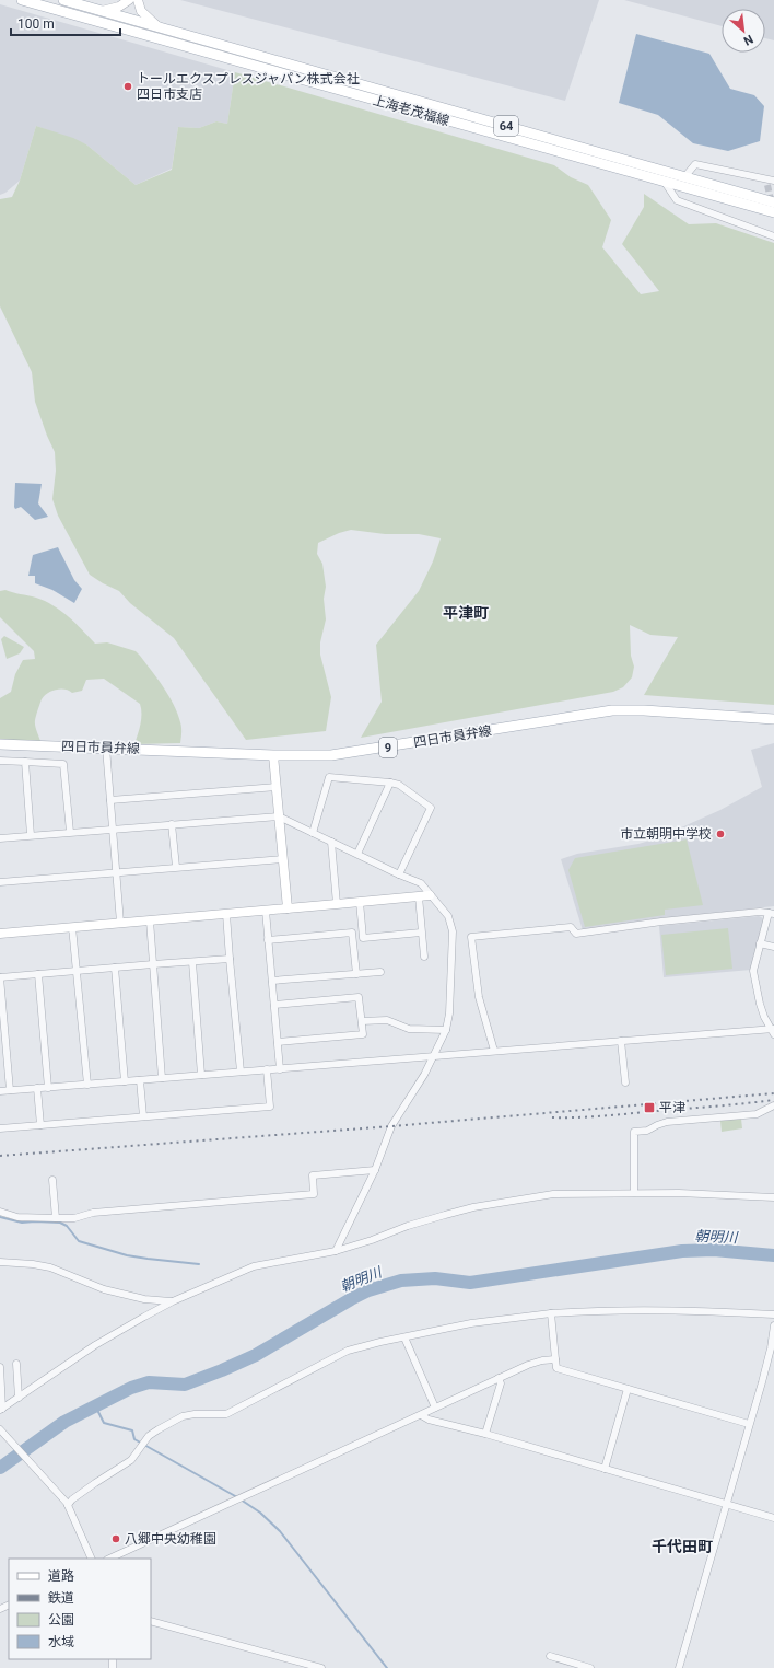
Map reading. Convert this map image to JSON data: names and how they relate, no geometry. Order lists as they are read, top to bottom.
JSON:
{
  "streets": {
    "main road": [
      "上海老茂福線",
      "64",
      "四日市員弁線",
      "9"
    ]
  },
  "districts": ["平津町", "千代田町"],
  "water": ["朝明川"],
  "places": {
    "other": ["トールエクスプレスジャパン株式会社 四日市支店", "市立朝明中学校", "八郷中央幼稚園"],
    "transit": ["平津"]
  },
  "legend": [
    "道路",
    "鉄道",
    "公園",
    "水域"
  ],
  "scale_bar": "100 m",
  "north": "bottom right"
}
